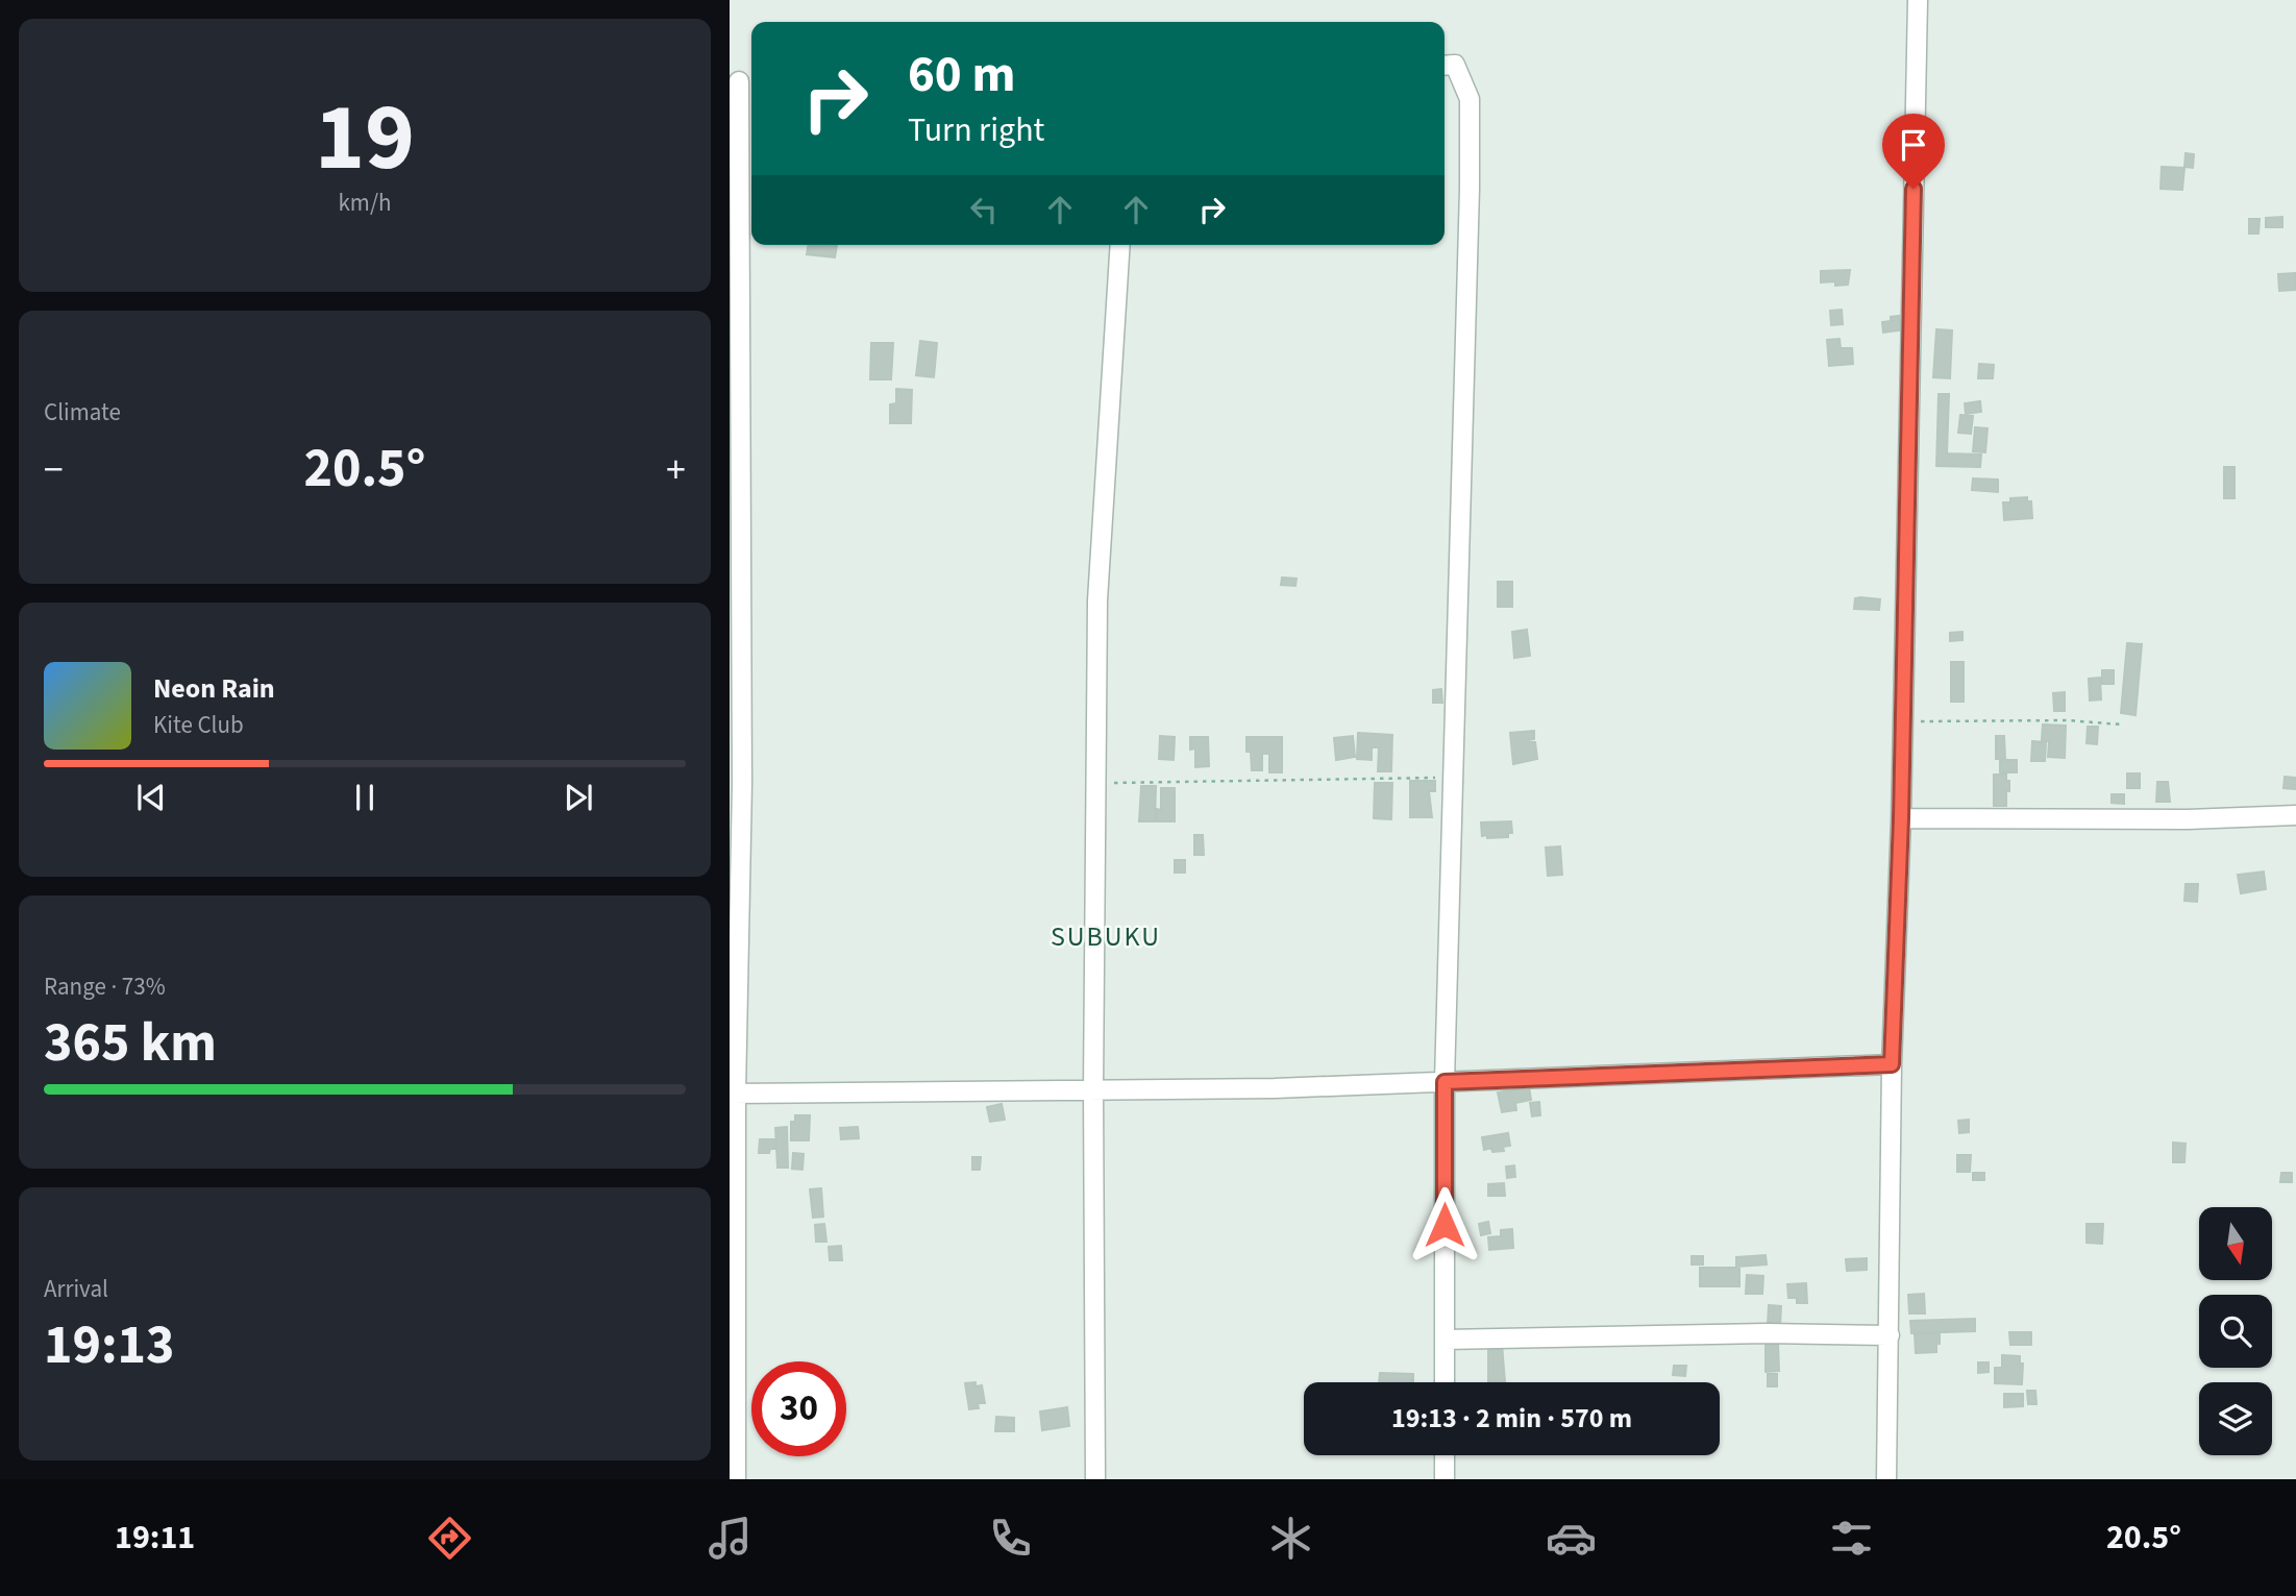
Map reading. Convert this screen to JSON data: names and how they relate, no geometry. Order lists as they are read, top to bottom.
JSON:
{
  "districts": ["SUBUKU"],
  "north": "bottom",
  "page": {
    "tile": [
      ["19", "km/h"],
      "Climate",
      ["Range · 73%", "365 km"],
      ["Arrival", "19:13"]
    ],
    "turn": ["60 m", "Turn right"],
    "heat": ["−", "20.5°", "+"],
    "song": ["Neon Rain", "Kite Club"],
    "limit": "30",
    "trip": "19:13 · 2 min · 570 m",
    "tabs": ["19:11", "20.5°"]
  }
}
